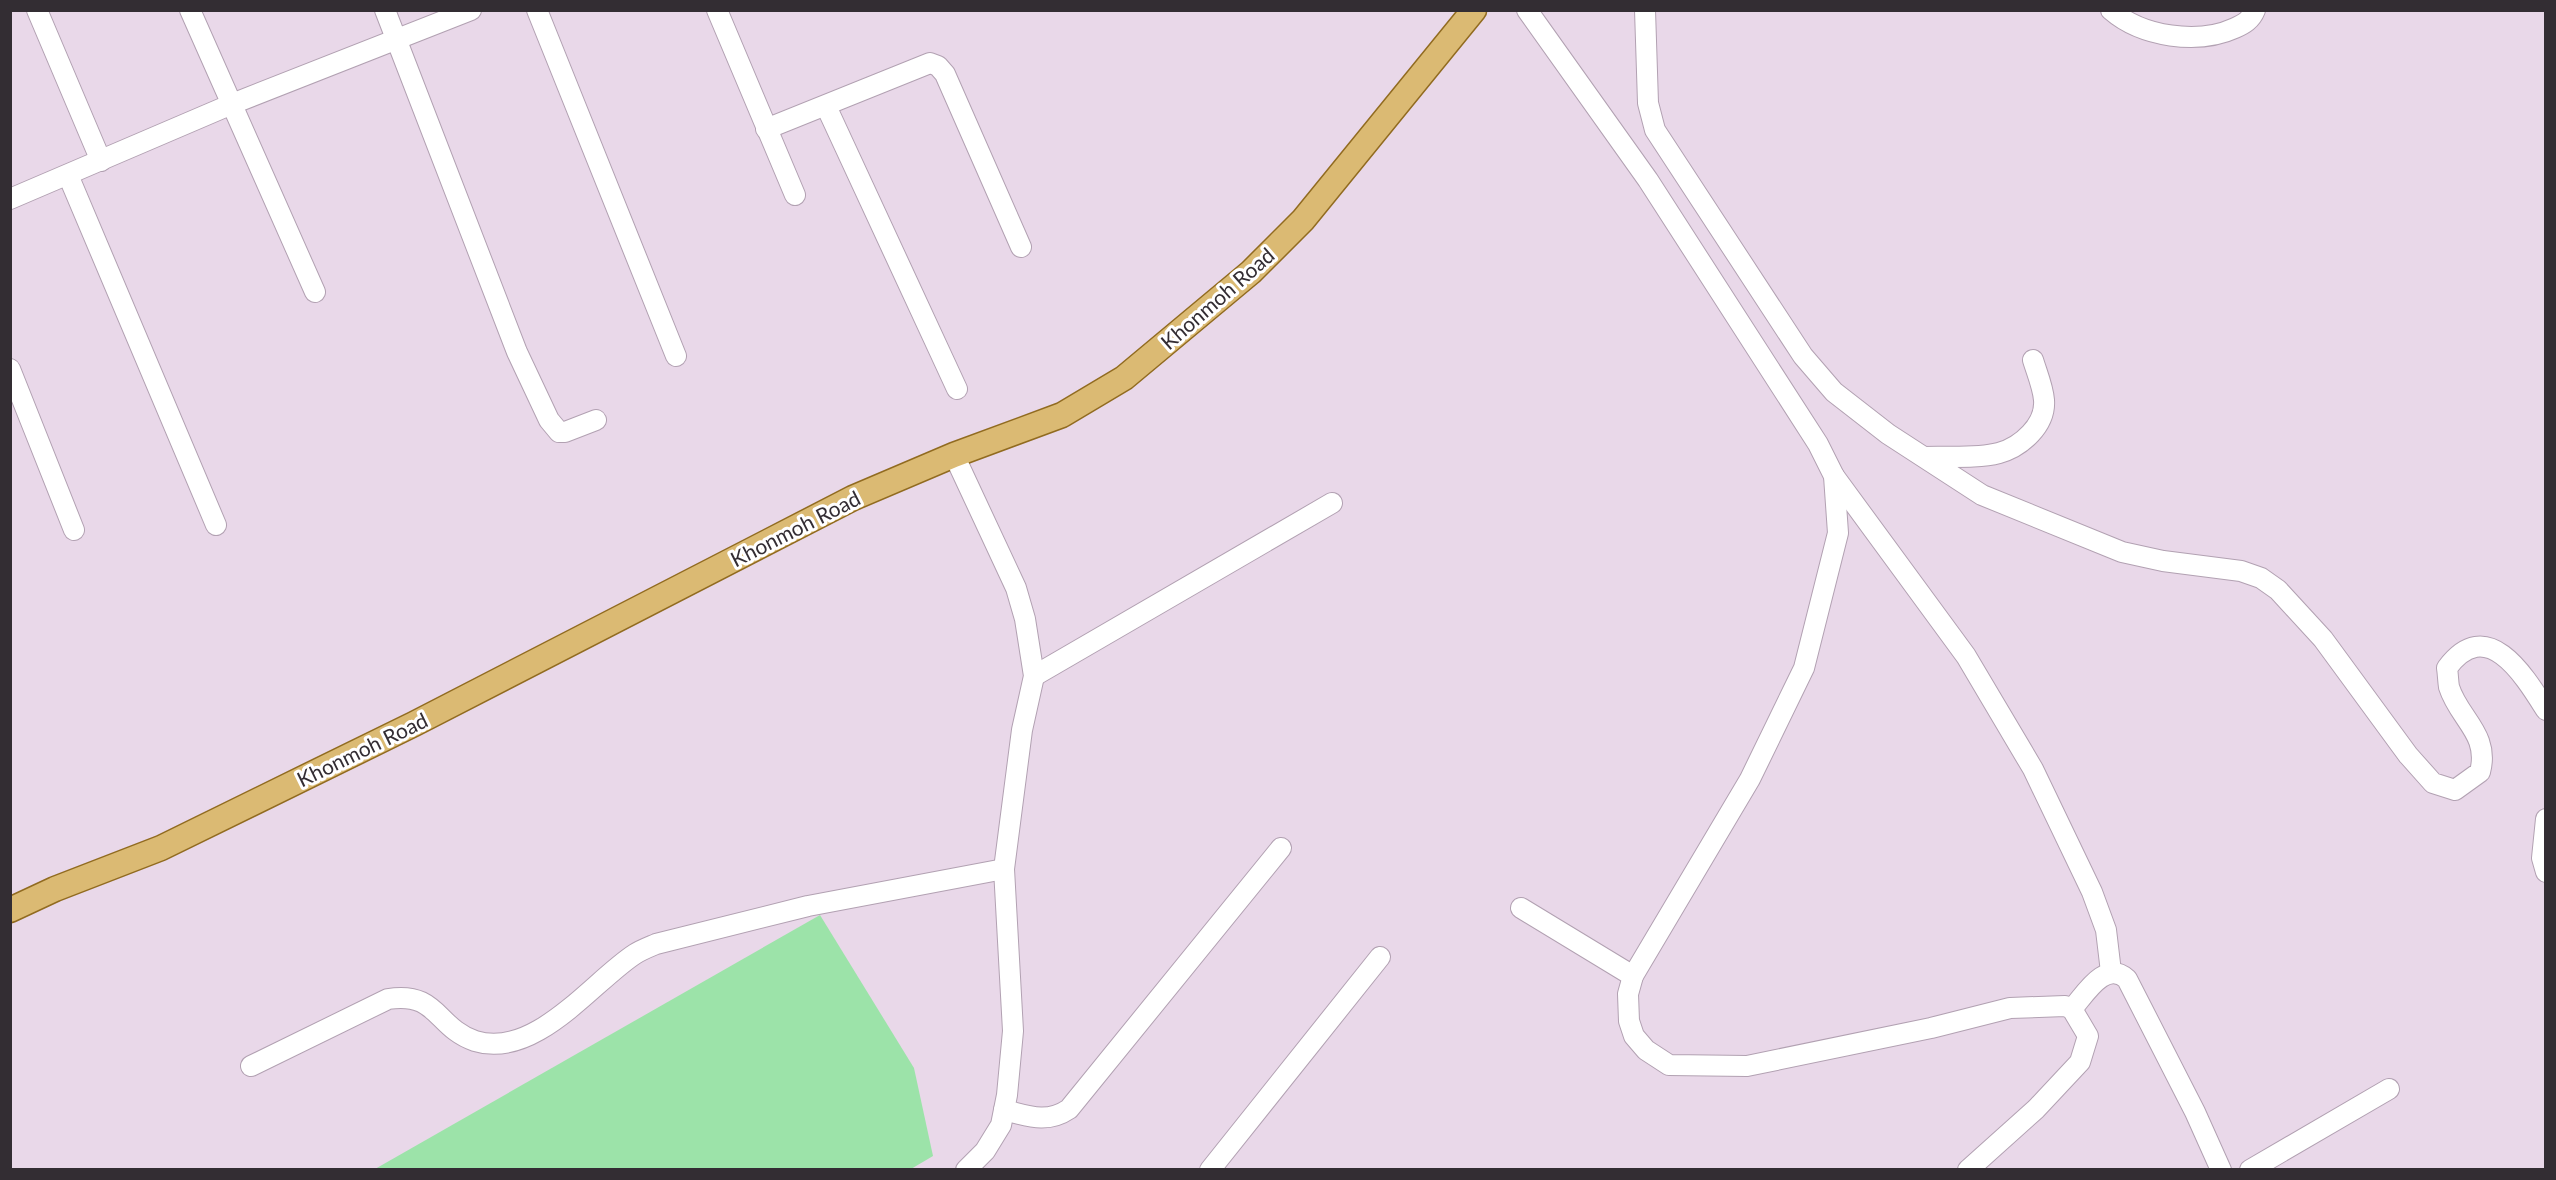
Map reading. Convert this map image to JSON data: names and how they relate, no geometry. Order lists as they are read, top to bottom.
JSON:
{
  "streets": {
    "main road": ["Khonmoh Road"]
  }
}
